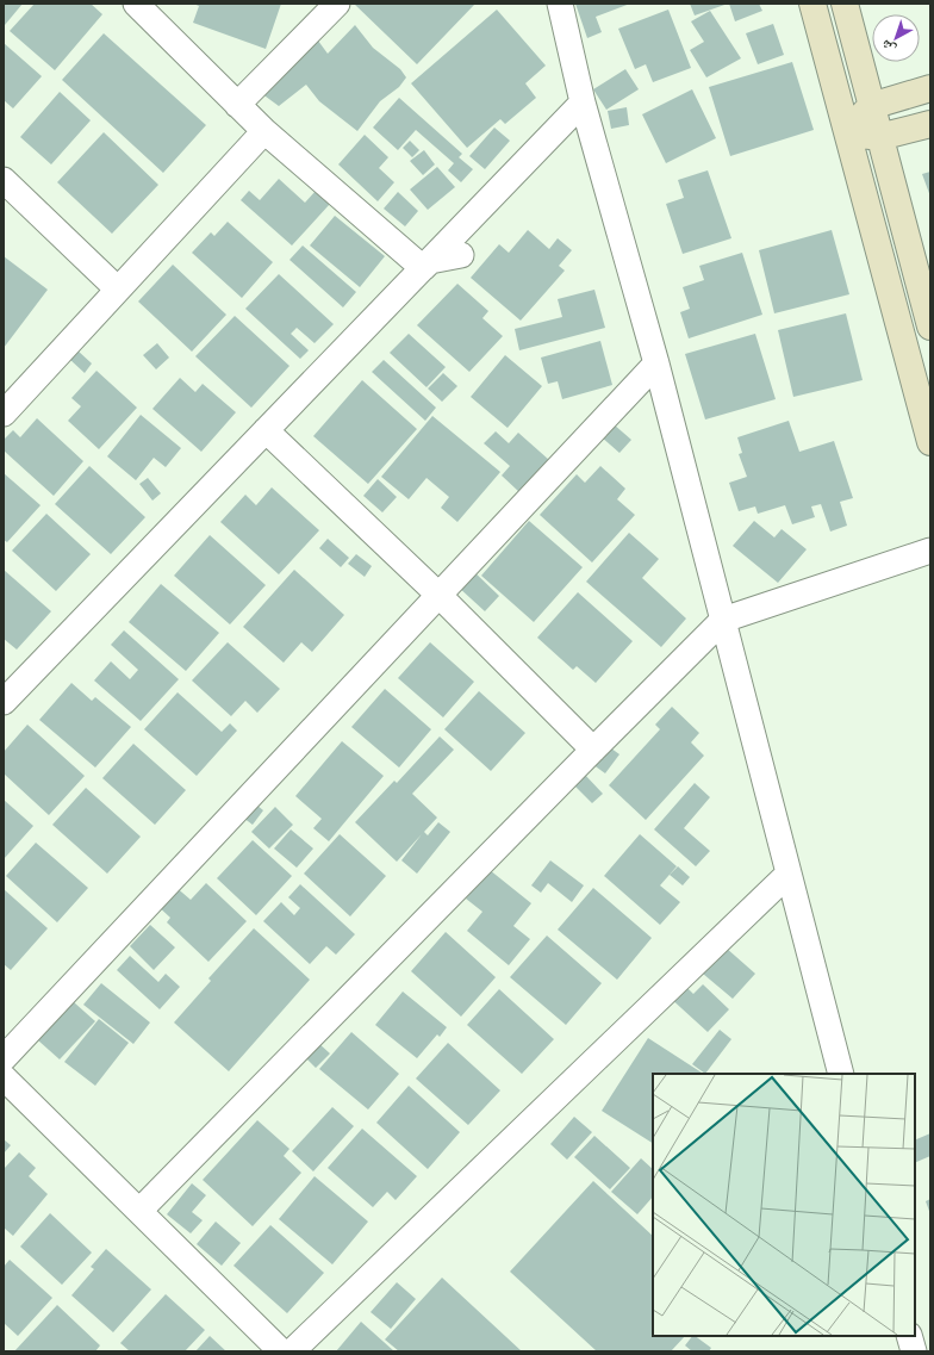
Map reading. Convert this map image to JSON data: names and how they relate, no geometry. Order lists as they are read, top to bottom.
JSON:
{
  "north": "bottom left"
}
